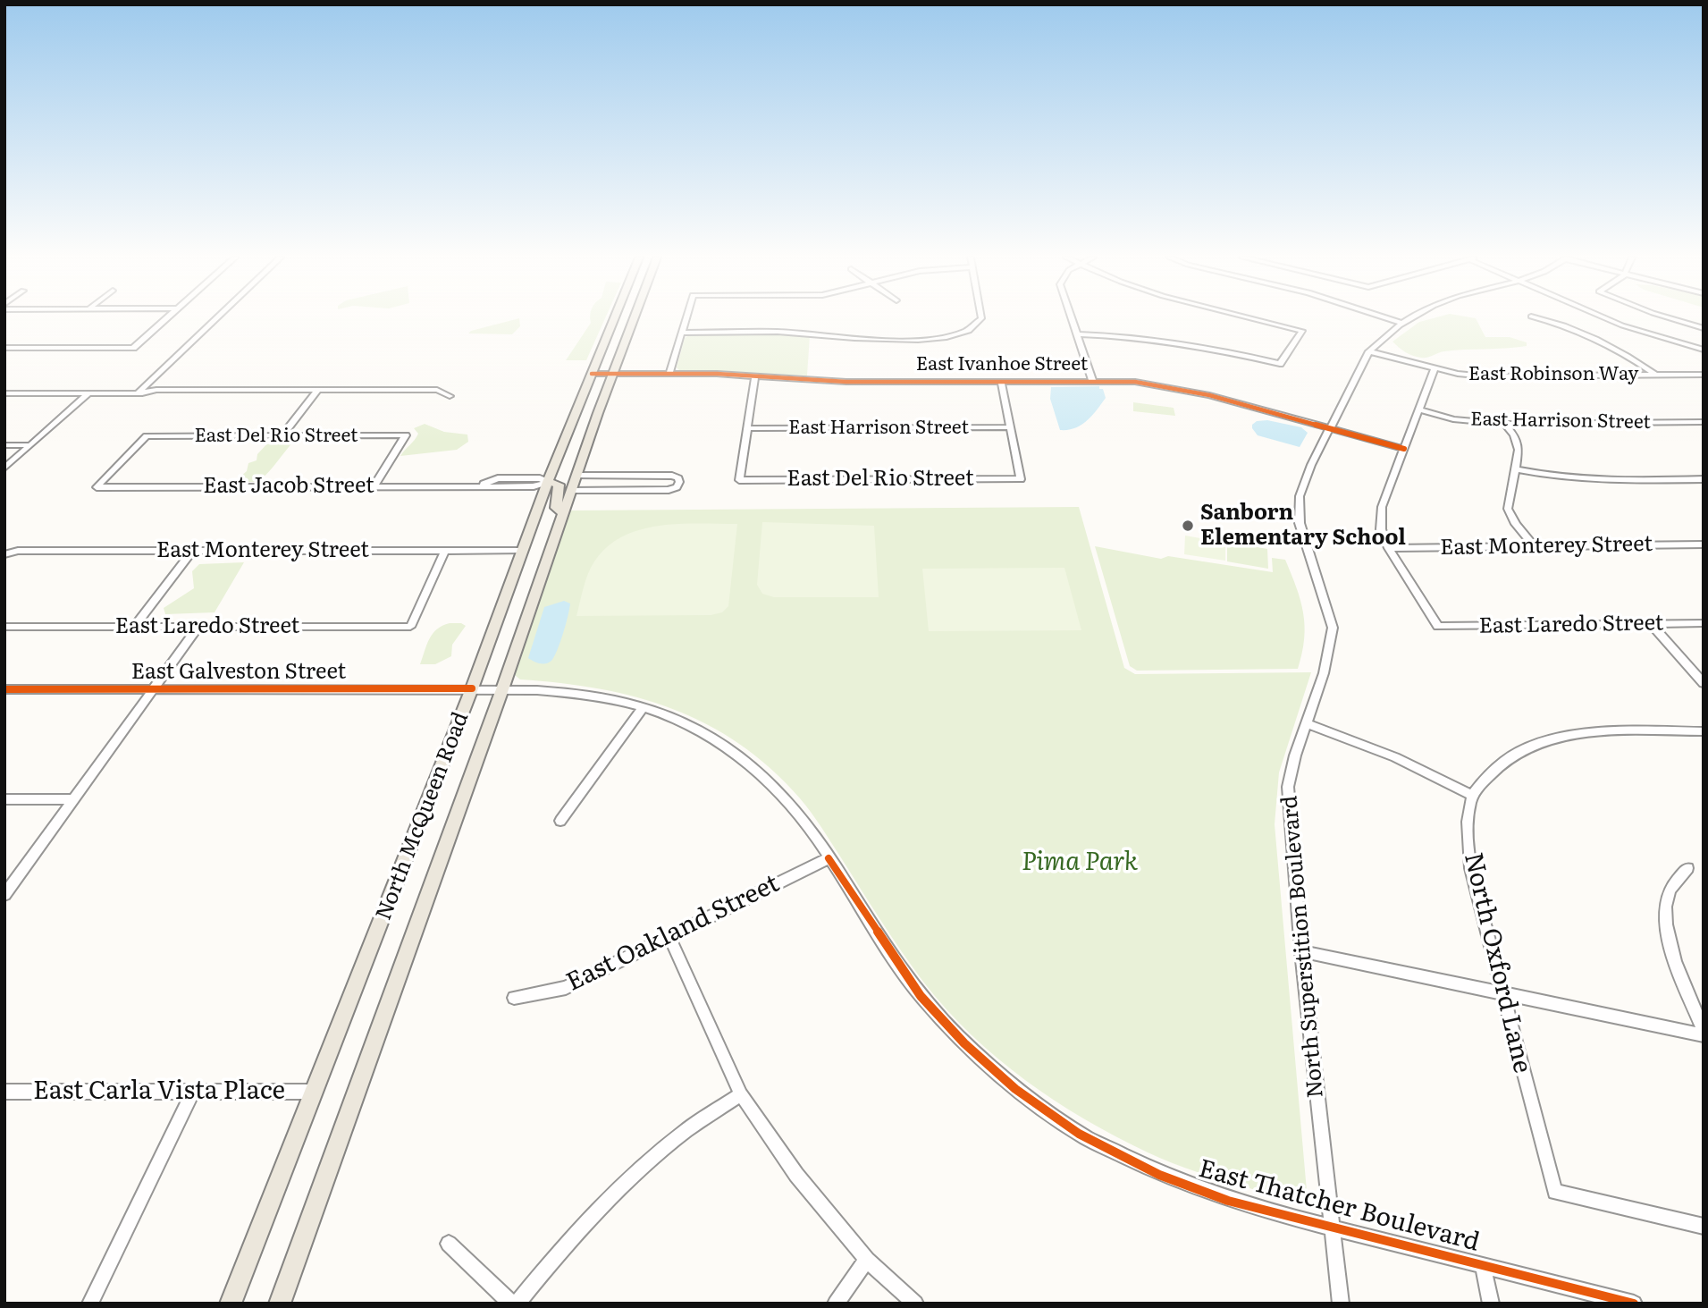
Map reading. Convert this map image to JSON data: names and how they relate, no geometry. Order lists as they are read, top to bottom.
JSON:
{
  "streets": {
    "main road": ["North McQueen Road"],
    "street": [
      "East Ivanhoe Street",
      "East Robinson Way",
      "East Harrison Street",
      "East Del Rio Street",
      "East Jacob Street",
      "East Monterey Street",
      "East Laredo Street",
      "East Galveston Street",
      "East Oakland Street",
      "North Superstition Boulevard",
      "North Oxford Lane",
      "East Carla Vista Place",
      "East Thatcher Boulevard"
    ]
  },
  "crossings": [
    ["East Ivanhoe Street", "North McQueen Road"],
    ["East Ivanhoe Street", "North Superstition Boulevard"],
    ["East Robinson Way", "North Superstition Boulevard"],
    ["East Harrison Street", "East Del Rio Street"],
    ["East Del Rio Street", "East Jacob Street"],
    ["East Jacob Street", "North McQueen Road"],
    ["East Monterey Street", "East Laredo Street"],
    ["East Monterey Street", "North McQueen Road"],
    ["East Galveston Street", "North McQueen Road"],
    ["East Galveston Street", "East Thatcher Boulevard"],
    ["North McQueen Road", "East Carla Vista Place"],
    ["North McQueen Road", "East Thatcher Boulevard"],
    ["East Oakland Street", "East Thatcher Boulevard"],
    ["North Superstition Boulevard", "East Thatcher Boulevard"]
  ],
  "parks": ["Pima Park"],
  "places": ["Sanborn Elementary School"]
}
